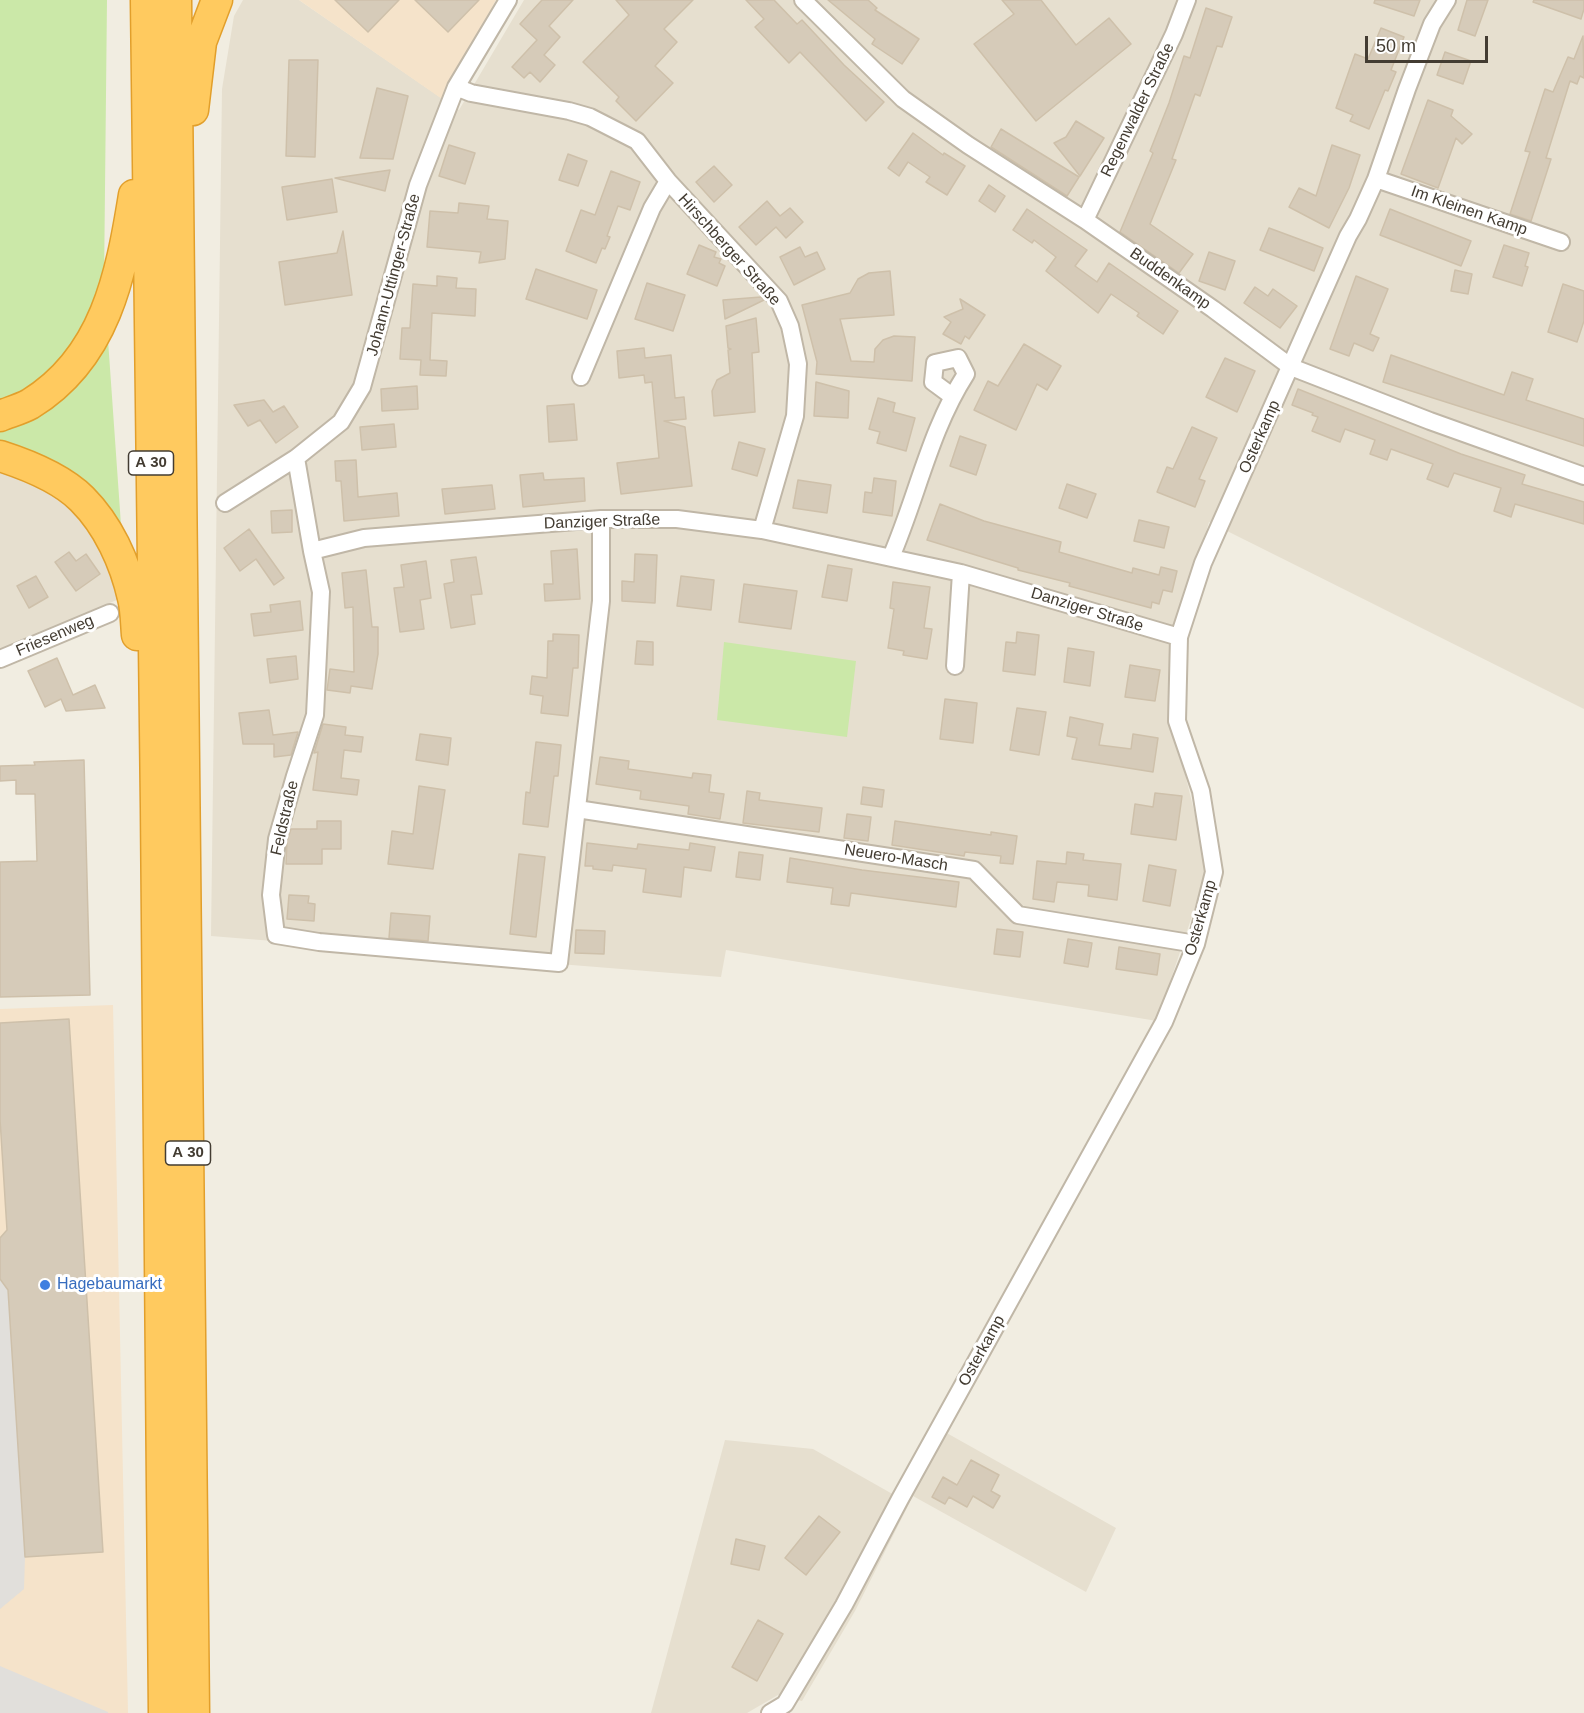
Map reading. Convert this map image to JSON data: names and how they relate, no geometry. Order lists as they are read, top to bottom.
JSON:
{
  "streets": {
    "highway": ["A 30"],
    "street": [
      "Regenwalder Straße",
      "Im Kleinen Kamp",
      "Hirschberger Straße",
      "Johann-Uttinger-Straße",
      "Buddenkamp",
      "Osterkamp",
      "Danziger Straße",
      "Friesenweg",
      "Feldstraße",
      "Neuero-Masch"
    ]
  },
  "crossings": [
    ["Regenwalder Straße", "Buddenkamp"],
    ["Im Kleinen Kamp", "Osterkamp"],
    ["Hirschberger Straße", "Johann-Uttinger-Straße"],
    ["Hirschberger Straße", "Danziger Straße"],
    ["Johann-Uttinger-Straße", "Feldstraße"],
    ["Buddenkamp", "Osterkamp"],
    ["Osterkamp", "Danziger Straße"],
    ["Osterkamp", "Neuero-Masch"],
    ["Danziger Straße", "Feldstraße"],
    ["Feldstraße", "Neuero-Masch"]
  ],
  "places": ["Hagebaumarkt"],
  "scale_bar": "50 m"
}
